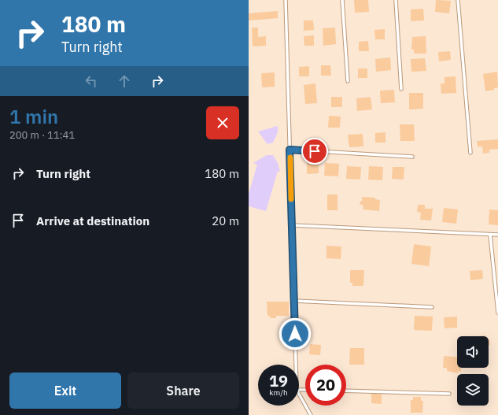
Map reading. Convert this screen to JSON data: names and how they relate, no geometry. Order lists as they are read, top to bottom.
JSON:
{
  "page": {
    "turn": ["180 m", "Turn right"],
    "heading": ["1 min", "200 m · 11:41"],
    "list": [
      {
        "name": "Turn right",
        "value": "180 m"
      },
      {
        "name": "Arrive at destination",
        "value": "20 m"
      }
    ],
    "speed": "19 km/h",
    "limit": "20",
    "buttons": ["Exit", "Share"]
  }
}
